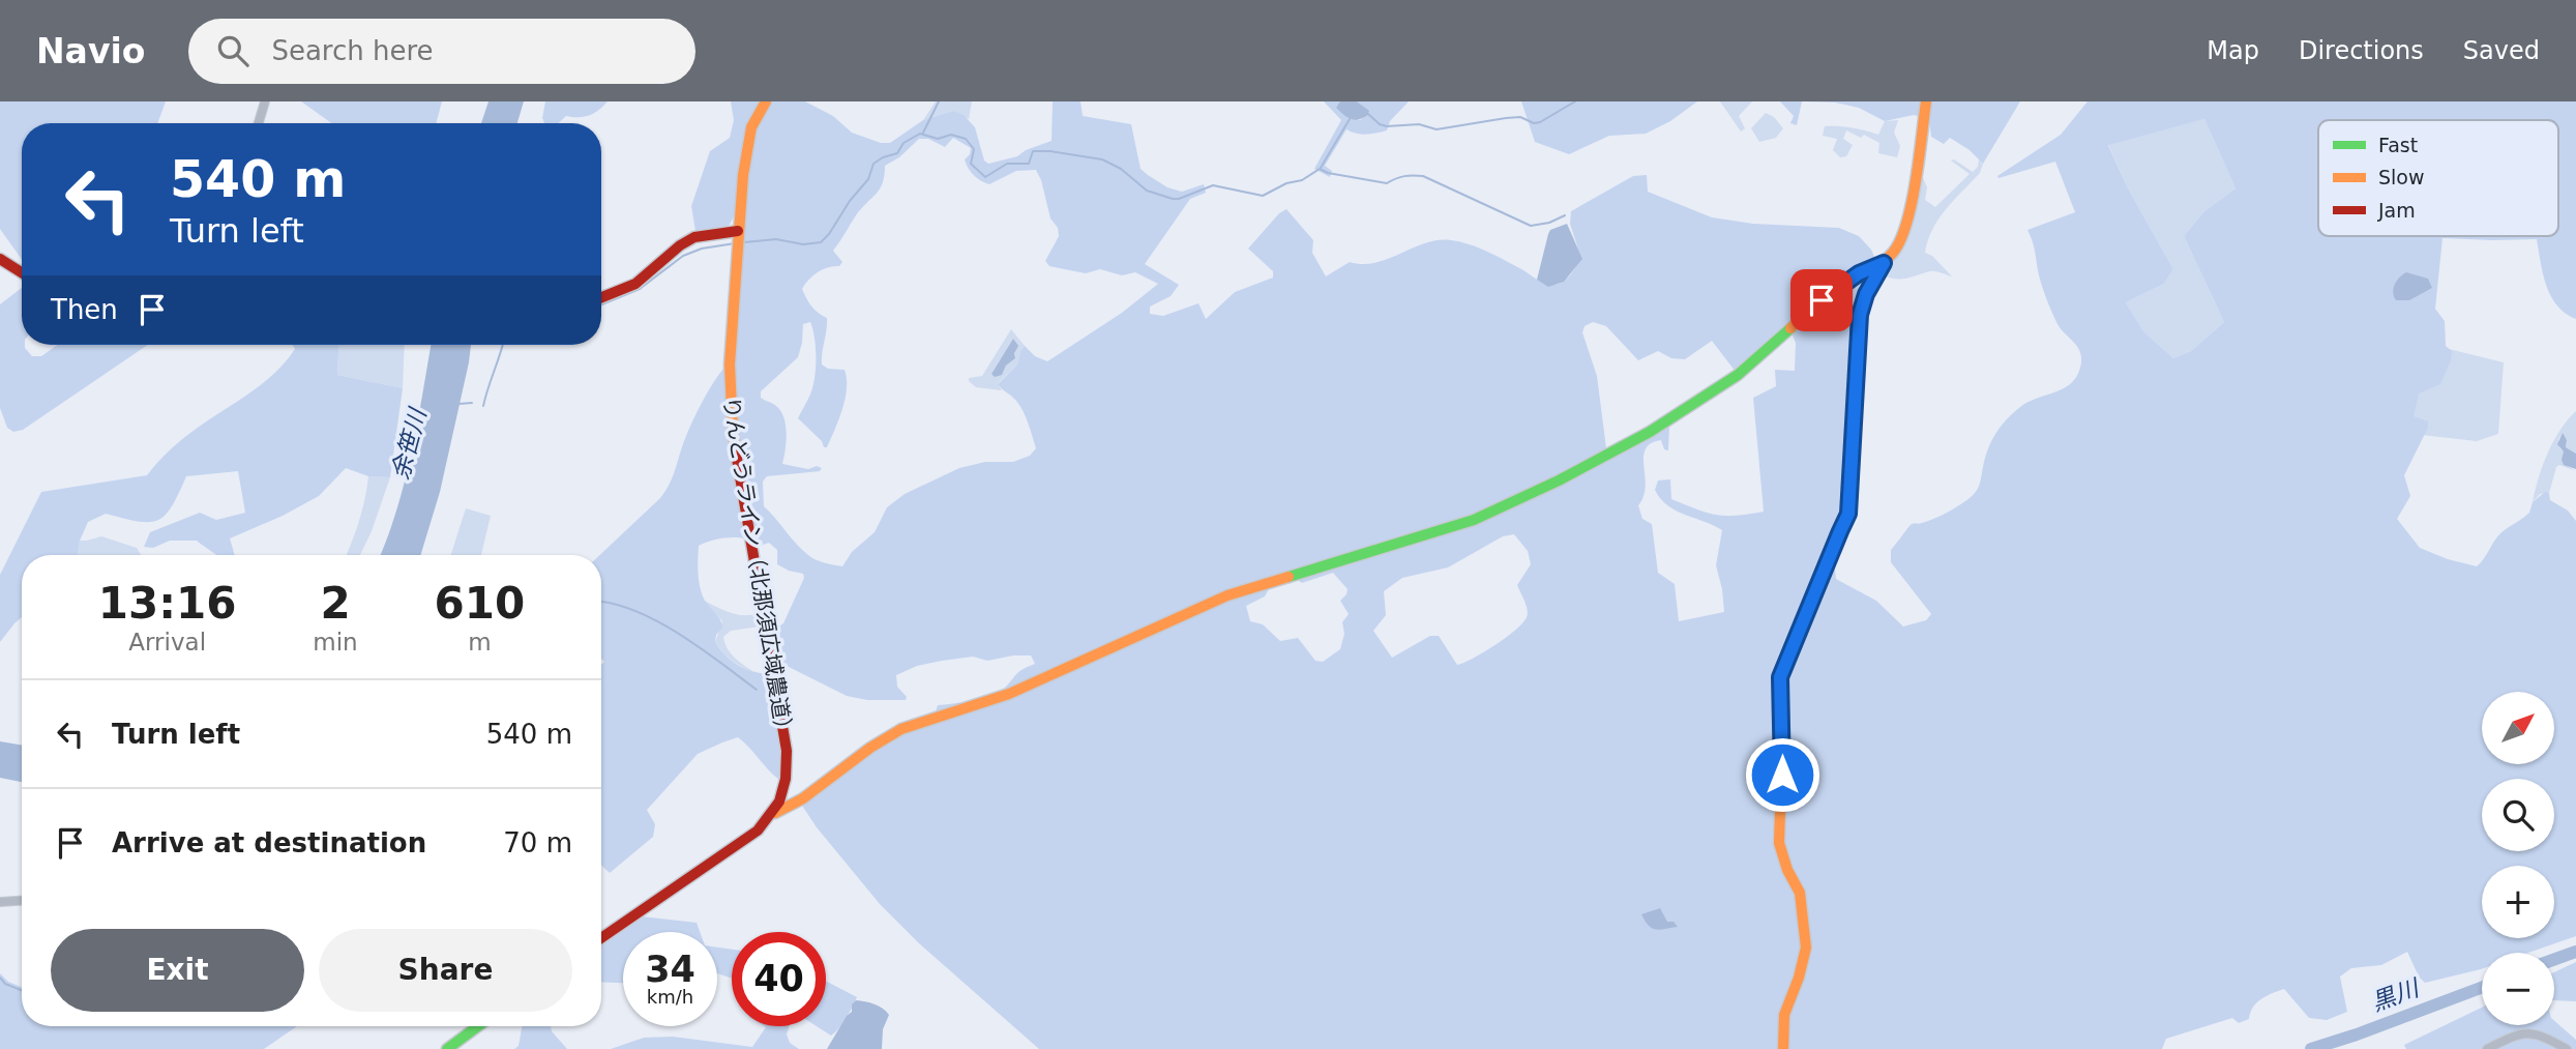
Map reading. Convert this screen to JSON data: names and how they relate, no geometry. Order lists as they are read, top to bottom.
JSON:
{
  "streets": {
    "street": ["りんどうライン（北那須広域農道）"]
  },
  "water": ["余笹川", "黒川"],
  "legend": ["Fast", "Slow", "Jam"],
  "north": "top right",
  "page": {
    "header": "Navio",
    "search": "Search here",
    "nav": ["Map", "Directions", "Saved"],
    "turn": ["540 m", "Turn left"],
    "then": "Then",
    "eta": [
      "13:16",
      "Arrival",
      "2",
      "min",
      "610",
      "m"
    ],
    "list": [
      {
        "name": "Turn left",
        "value": "540 m"
      },
      {
        "name": "Arrive at destination",
        "value": "70 m"
      }
    ],
    "map_buttons": ["+", "−"],
    "buttons": ["Exit", "Share"],
    "speed": "34 km/h",
    "limit": "40"
  }
}
